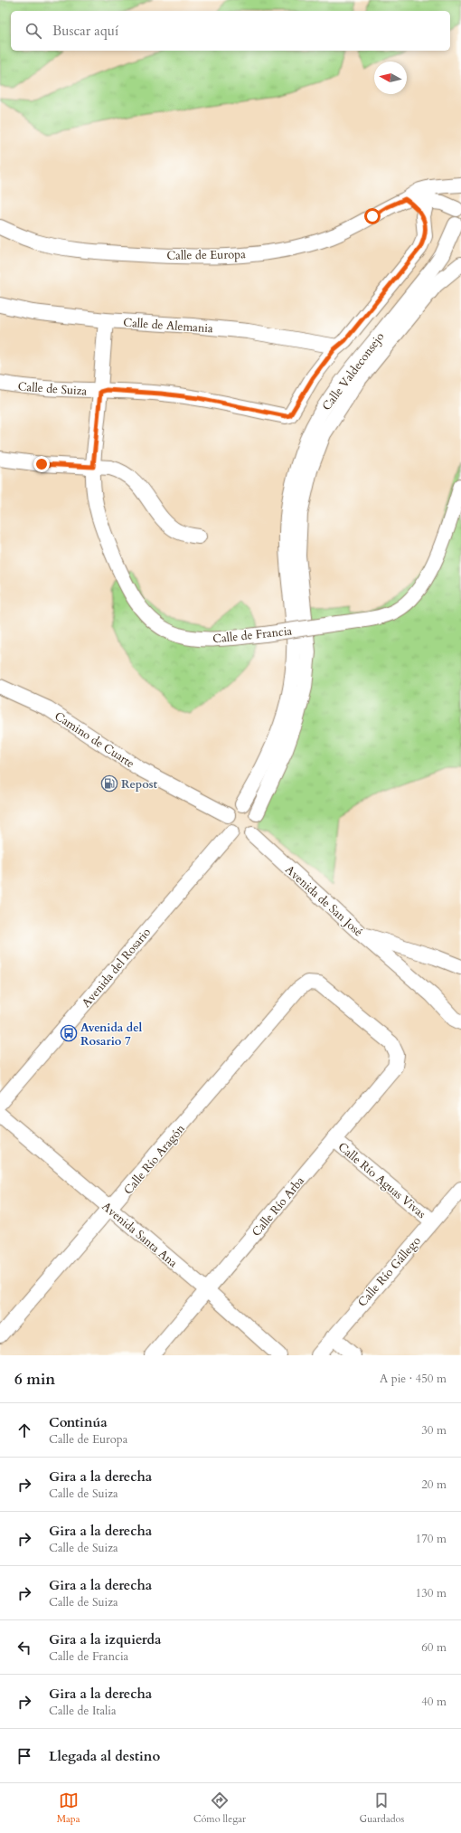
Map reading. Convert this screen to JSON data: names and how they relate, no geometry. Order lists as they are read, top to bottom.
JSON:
{
  "streets": {
    "street": [
      "Calle de Europa",
      "Calle de Alemania",
      "Calle Valdeconsejo",
      "Calle de Suiza",
      "Calle de Francia",
      "Camino de Cuarte",
      "Avenida de San José",
      "Avenida del Rosario",
      "Calle Río Aragón",
      "Calle Río Aguas Vivas",
      "Calle Río Arba",
      "Avenida Santa Ana",
      "Calle Río Gállego"
    ]
  },
  "crossings": [
    ["Calle de Europa", "Calle de Suiza"],
    ["Calle de Alemania", "Calle de Suiza"],
    ["Calle de Alemania", "Calle de Francia"],
    ["Calle Valdeconsejo", "Camino de Cuarte"],
    ["Calle Valdeconsejo", "Avenida de San José"],
    ["Calle Valdeconsejo", "Avenida del Rosario"],
    ["Calle de Suiza", "Calle de Francia"],
    ["Camino de Cuarte", "Avenida de San José"],
    ["Camino de Cuarte", "Avenida del Rosario"],
    ["Avenida de San José", "Avenida del Rosario"],
    ["Calle Río Aragón", "Calle Río Arba"],
    ["Calle Río Aragón", "Avenida Santa Ana"],
    ["Calle Río Aguas Vivas", "Calle Río Arba"],
    ["Calle Río Aguas Vivas", "Calle Río Gállego"],
    ["Calle Río Arba", "Avenida Santa Ana"]
  ],
  "places": {
    "fuel station": ["Repost"],
    "bus stop": ["Avenida del Rosario 7"]
  },
  "north": "left",
  "page": {
    "search": "Buscar aquí",
    "heading": ["6 min", "A pie · 450 m"],
    "list": [
      ["Continúa", "Calle de Europa", "30 m"],
      ["Gira a la derecha", "Calle de Suiza", "20 m"],
      ["Gira a la derecha", "Calle de Suiza", "170 m"],
      ["Gira a la derecha", "Calle de Suiza", "130 m"],
      ["Gira a la izquierda", "Calle de Francia", "60 m"],
      ["Gira a la derecha", "Calle de Italia", "40 m"],
      "Llegada al destino"
    ],
    "nav": ["Mapa", "Cómo llegar", "Guardados"]
  }
}
